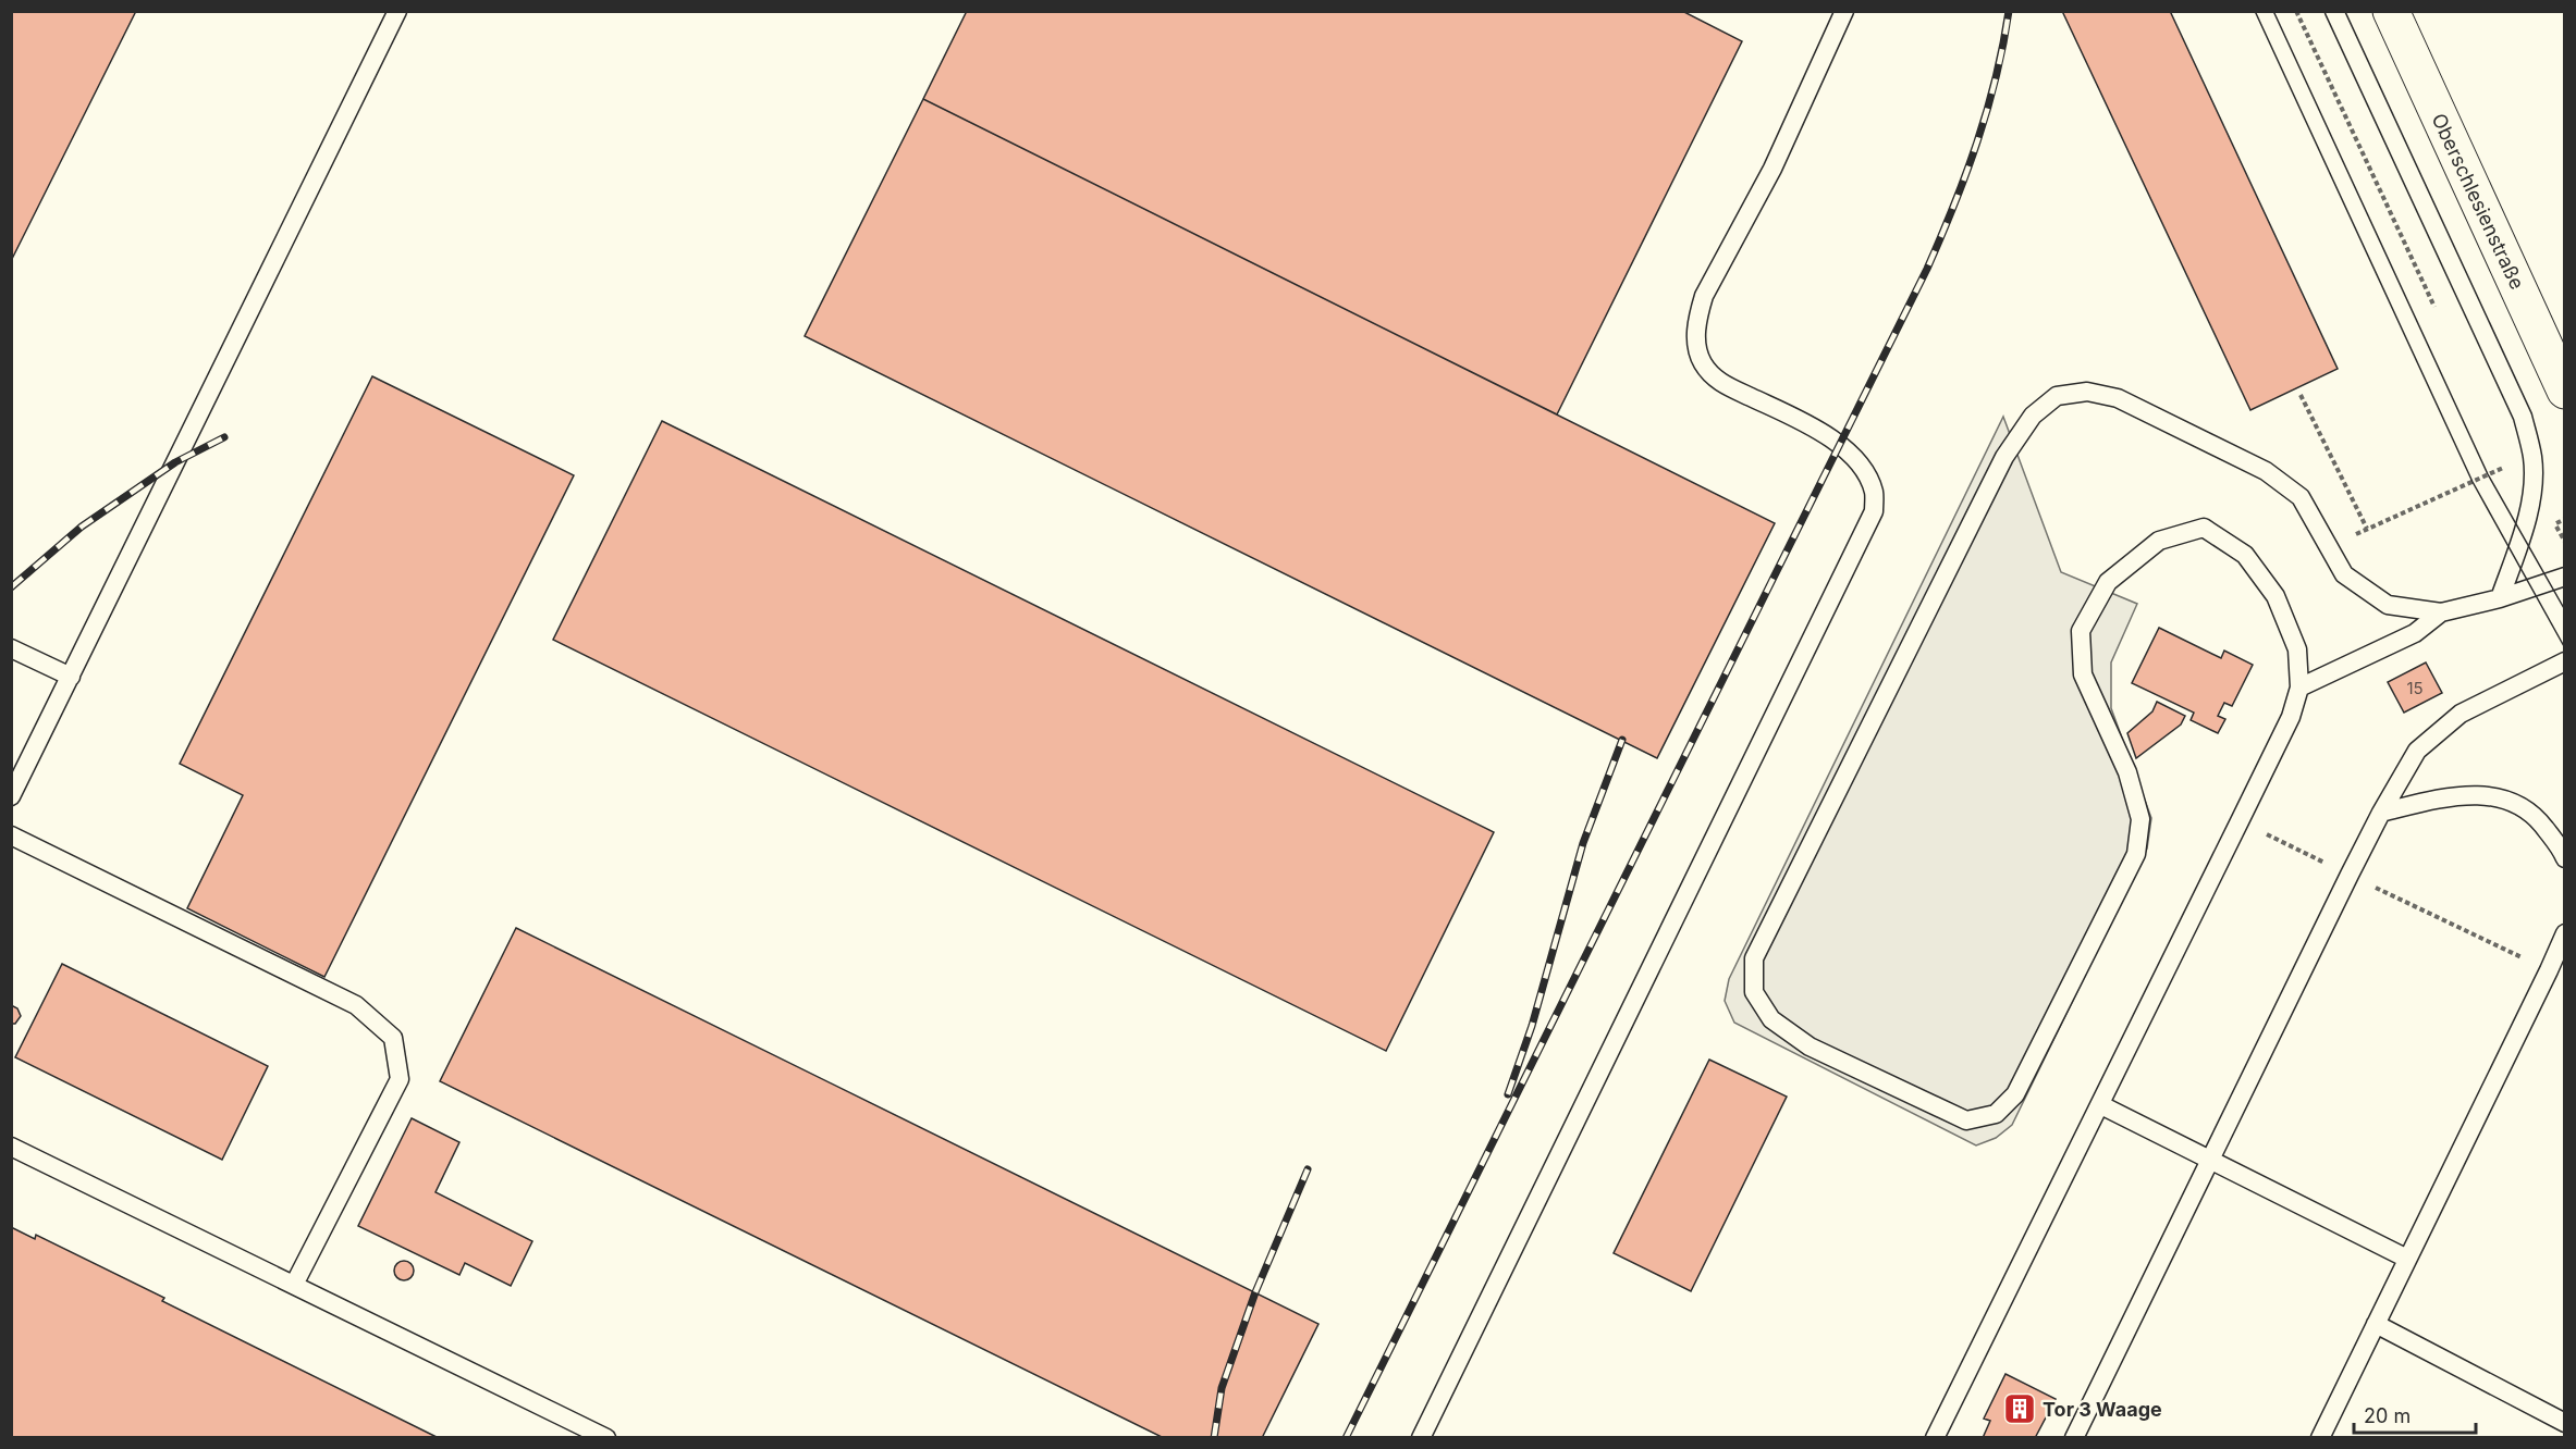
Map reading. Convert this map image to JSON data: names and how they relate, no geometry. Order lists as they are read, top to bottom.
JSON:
{
  "streets": {
    "main road": ["Oberschlesienstraße"]
  },
  "places": {
    "building": ["Tor 3 Waage"]
  },
  "house_numbers": ["15"],
  "scale_bar": "20 m"
}
